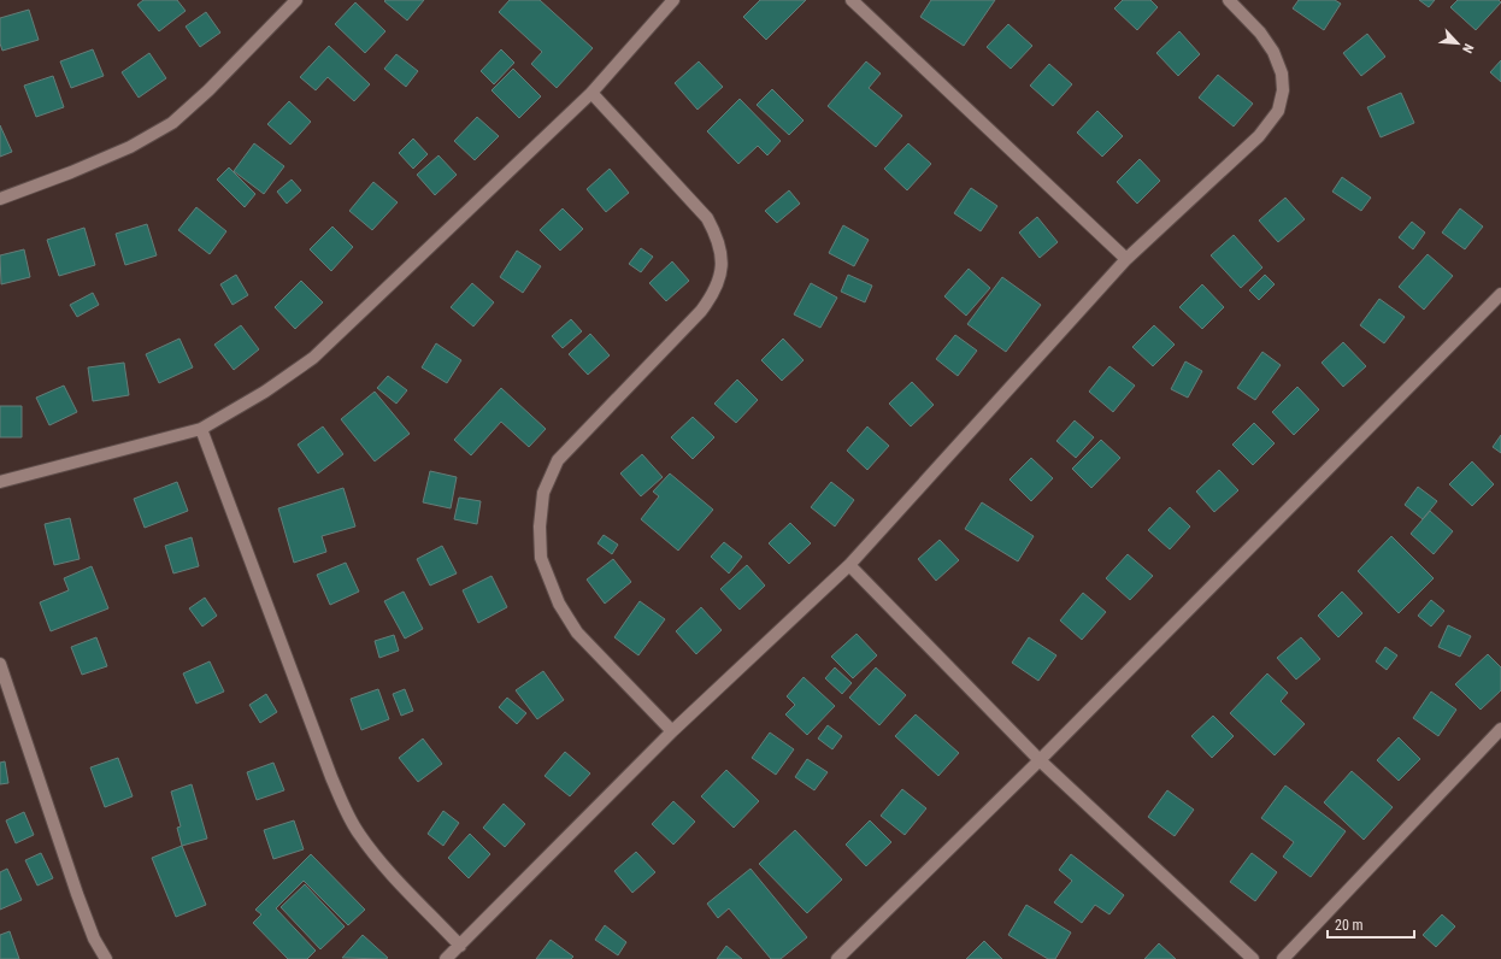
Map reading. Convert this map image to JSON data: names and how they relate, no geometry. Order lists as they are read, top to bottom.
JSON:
{
  "scale_bar": "20 m",
  "north": "bottom right"
}
